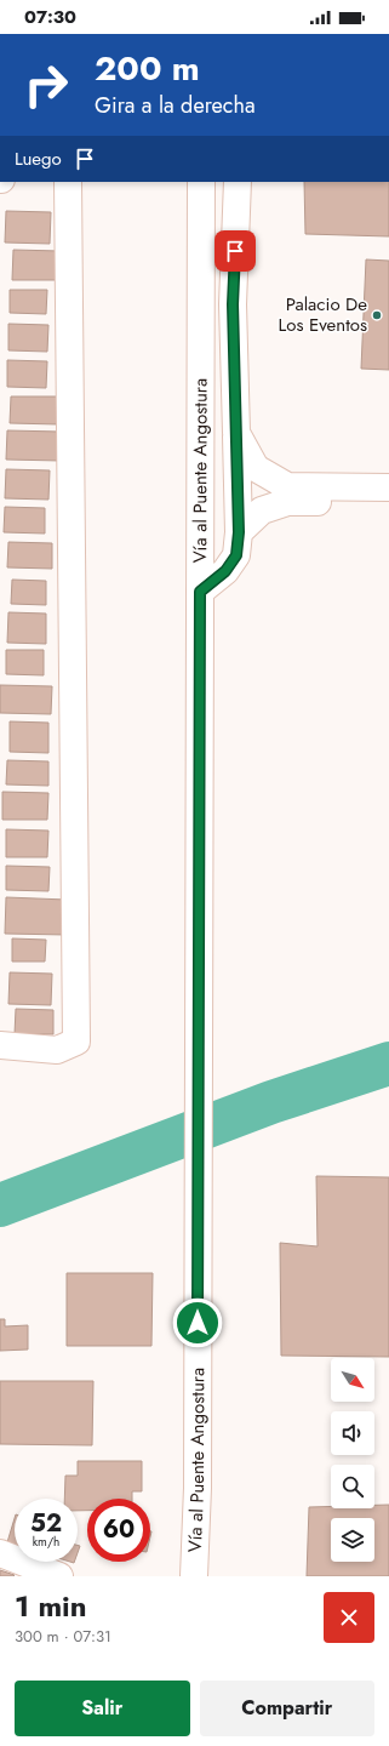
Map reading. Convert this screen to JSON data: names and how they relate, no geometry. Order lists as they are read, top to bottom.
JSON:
{
  "streets": {
    "main road": ["Vía al Puente Angostura"]
  },
  "places": ["Palacio De Los Eventos"],
  "north": "bottom right",
  "page": {
    "status": "07:30",
    "turn": ["200 m", "Gira a la derecha"],
    "then": "Luego",
    "speed": "52 km/h",
    "limit": "60",
    "heading": ["1 min", "300 m · 07:31"],
    "buttons": ["Salir", "Compartir"]
  }
}
